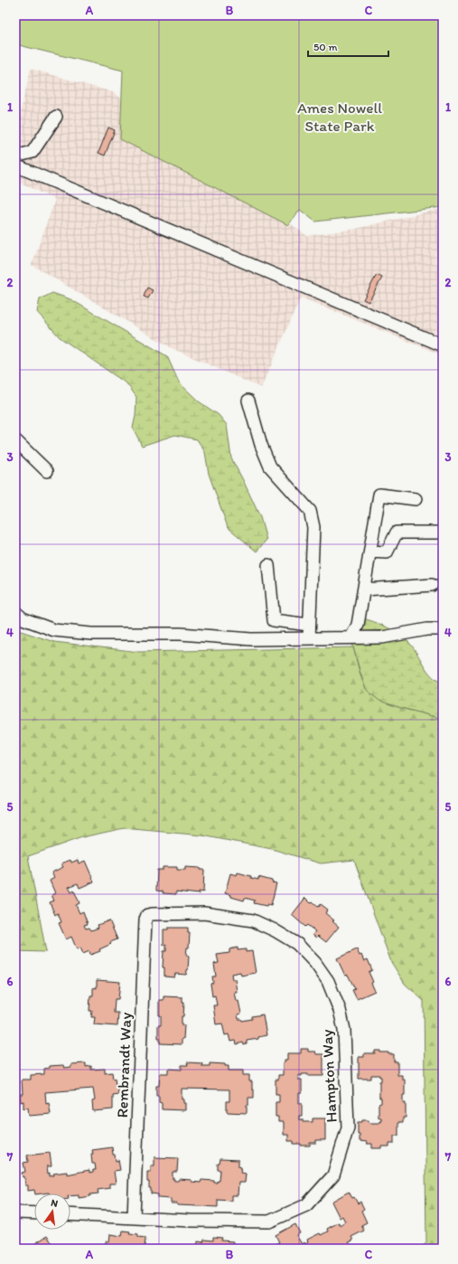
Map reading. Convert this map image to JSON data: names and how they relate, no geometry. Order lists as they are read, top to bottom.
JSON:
{
  "streets": {
    "street": ["Rembrandt Way", "Hampton Way"]
  },
  "crossings": [
    ["Rembrandt Way", "Hampton Way"]
  ],
  "parks": ["Ames Nowell State Park"],
  "scale_bar": "50 m",
  "north": "top",
  "grid": {
    "columns": ["A", "B", "C"],
    "rows": [
      "1",
      "2",
      "3",
      "4",
      "5",
      "6",
      "7"
    ]
  }
}
